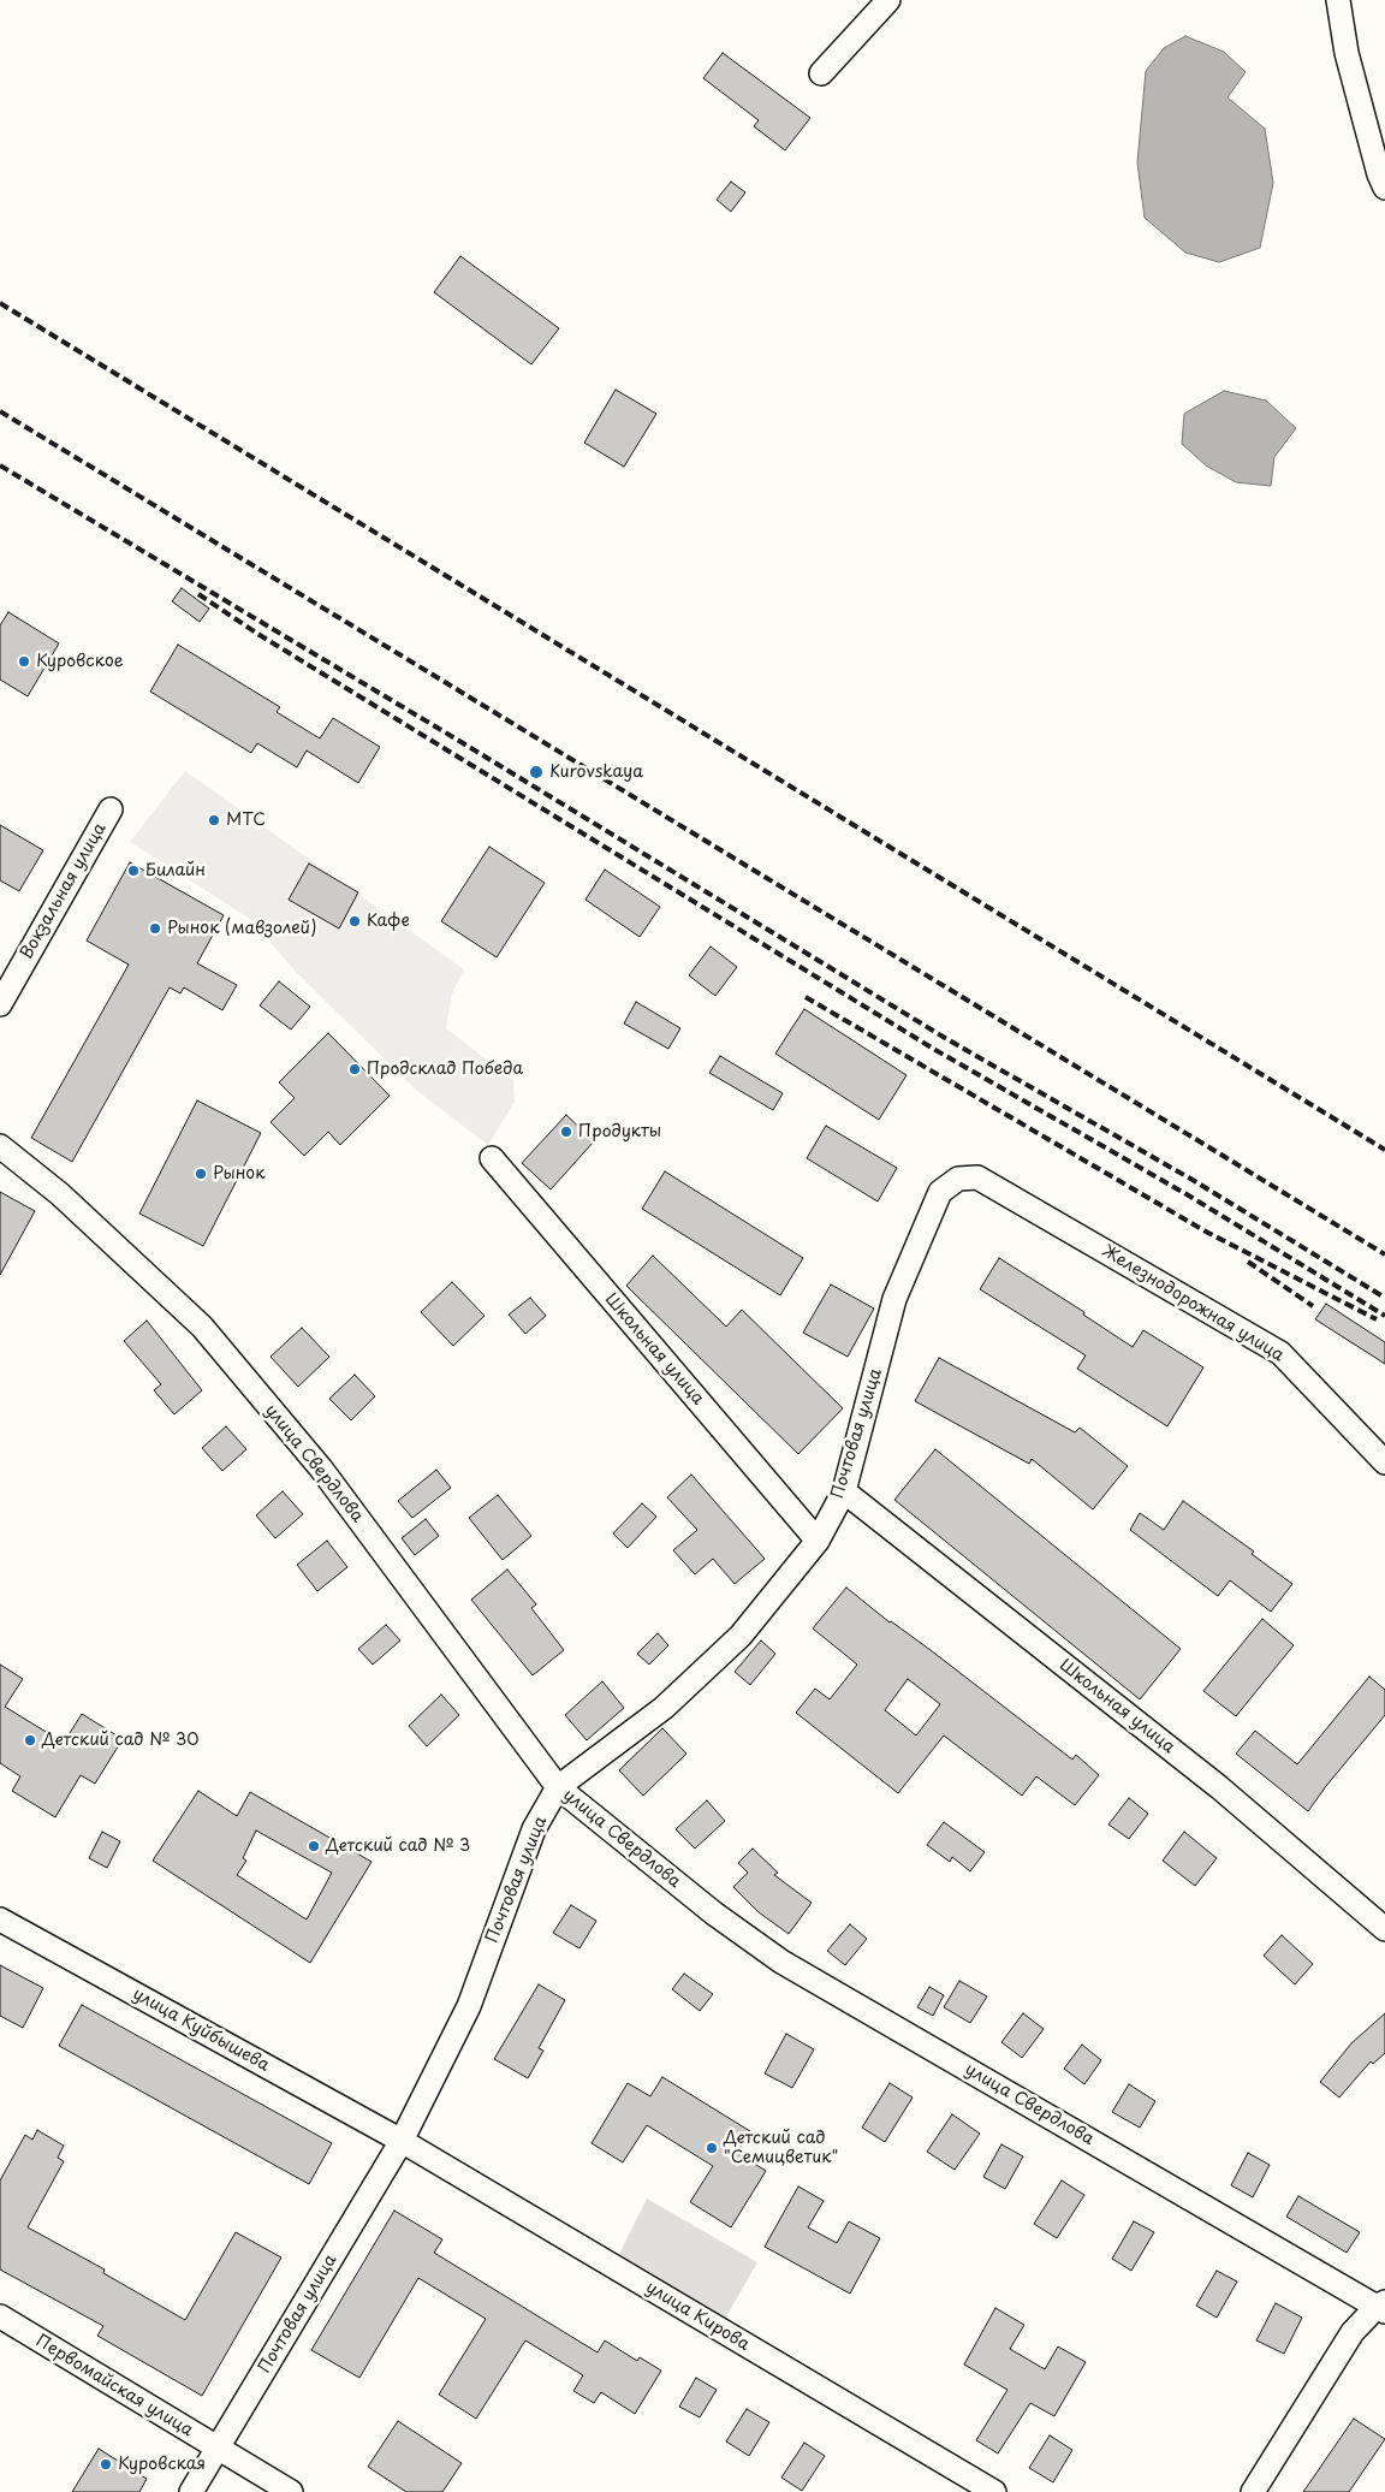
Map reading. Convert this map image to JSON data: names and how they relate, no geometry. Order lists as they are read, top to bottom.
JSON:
{
  "streets": {
    "street": [
      "Вокзальная улица",
      "Железнодорожная улица",
      "Школьная улица",
      "Почтовая улица",
      "улица Свердлова",
      "улица Куйбышева",
      "улица Кирова",
      "Первомайская улица"
    ]
  },
  "crossings": [
    ["Железнодорожная улица", "Почтовая улица"],
    ["Школьная улица", "Почтовая улица"],
    ["Почтовая улица", "улица Свердлова"],
    ["Почтовая улица", "улица Куйбышева"],
    ["Почтовая улица", "улица Кирова"],
    ["Почтовая улица", "Первомайская улица"],
    ["улица Куйбышева", "улица Кирова"]
  ],
  "places": [
    "Куровское",
    "Kurovskaya",
    "МТС",
    "Билайн",
    "Кафе",
    "Рынок (мавзолей)",
    "Продсклад Победа",
    "Продукты",
    "Рынок",
    "Детский сад № 30",
    "Детский сад № 3",
    "Детский сад \"Семицветик\"",
    "Куровская"
  ]
}
